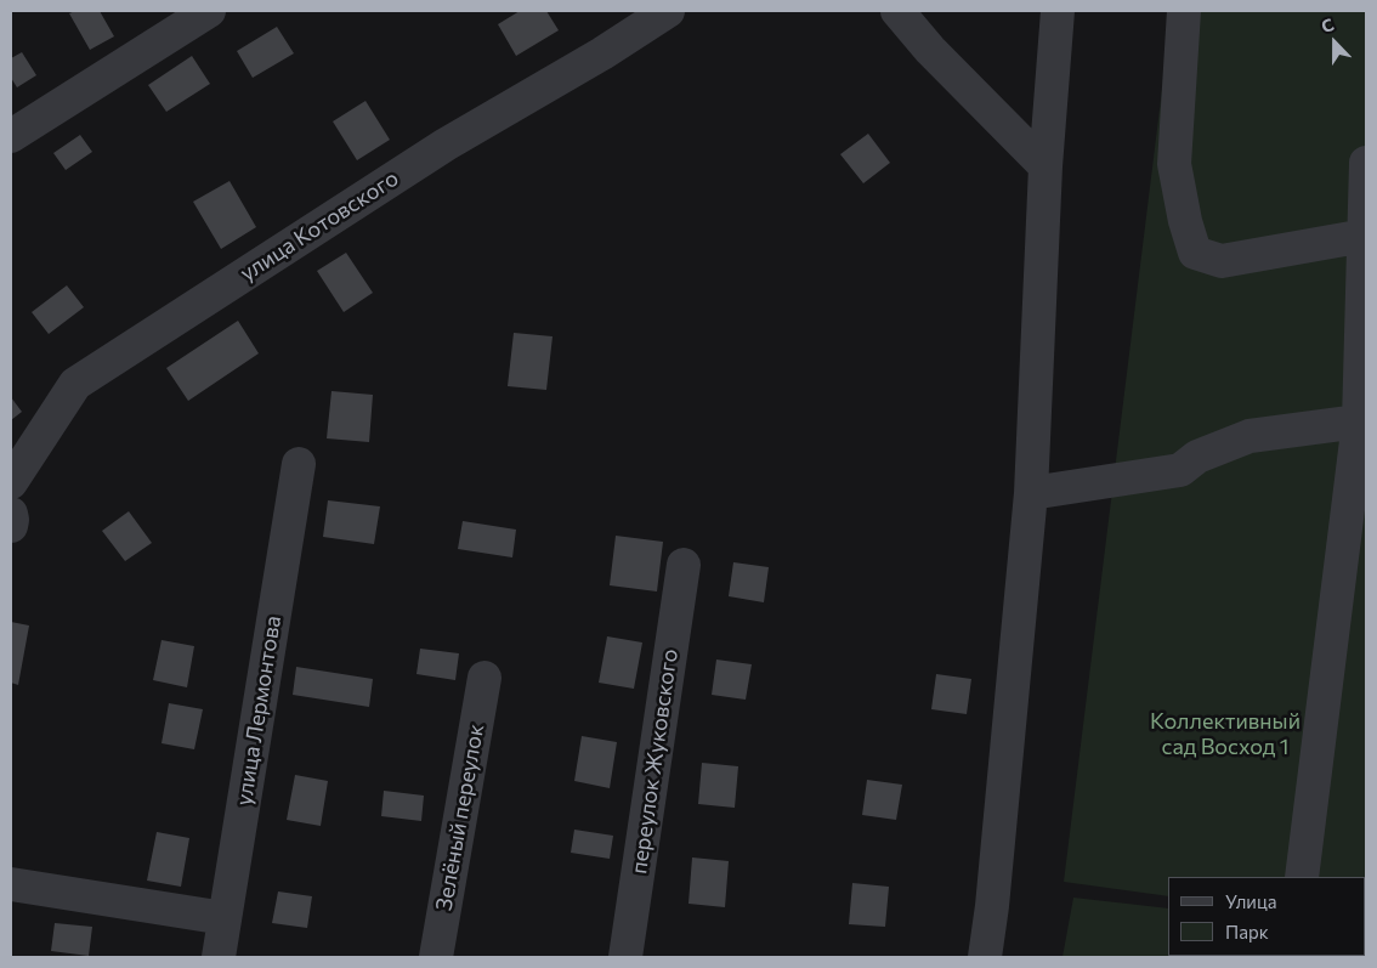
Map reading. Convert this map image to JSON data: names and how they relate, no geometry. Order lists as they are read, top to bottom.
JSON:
{
  "streets": {
    "street": [
      "улица Котовского",
      "улица Лермонтова",
      "переулок Жуковского",
      "Зелёный переулок"
    ]
  },
  "parks": ["Коллективный сад Восход 1"],
  "legend": ["Улица", "Парк"],
  "north": "top"
}
